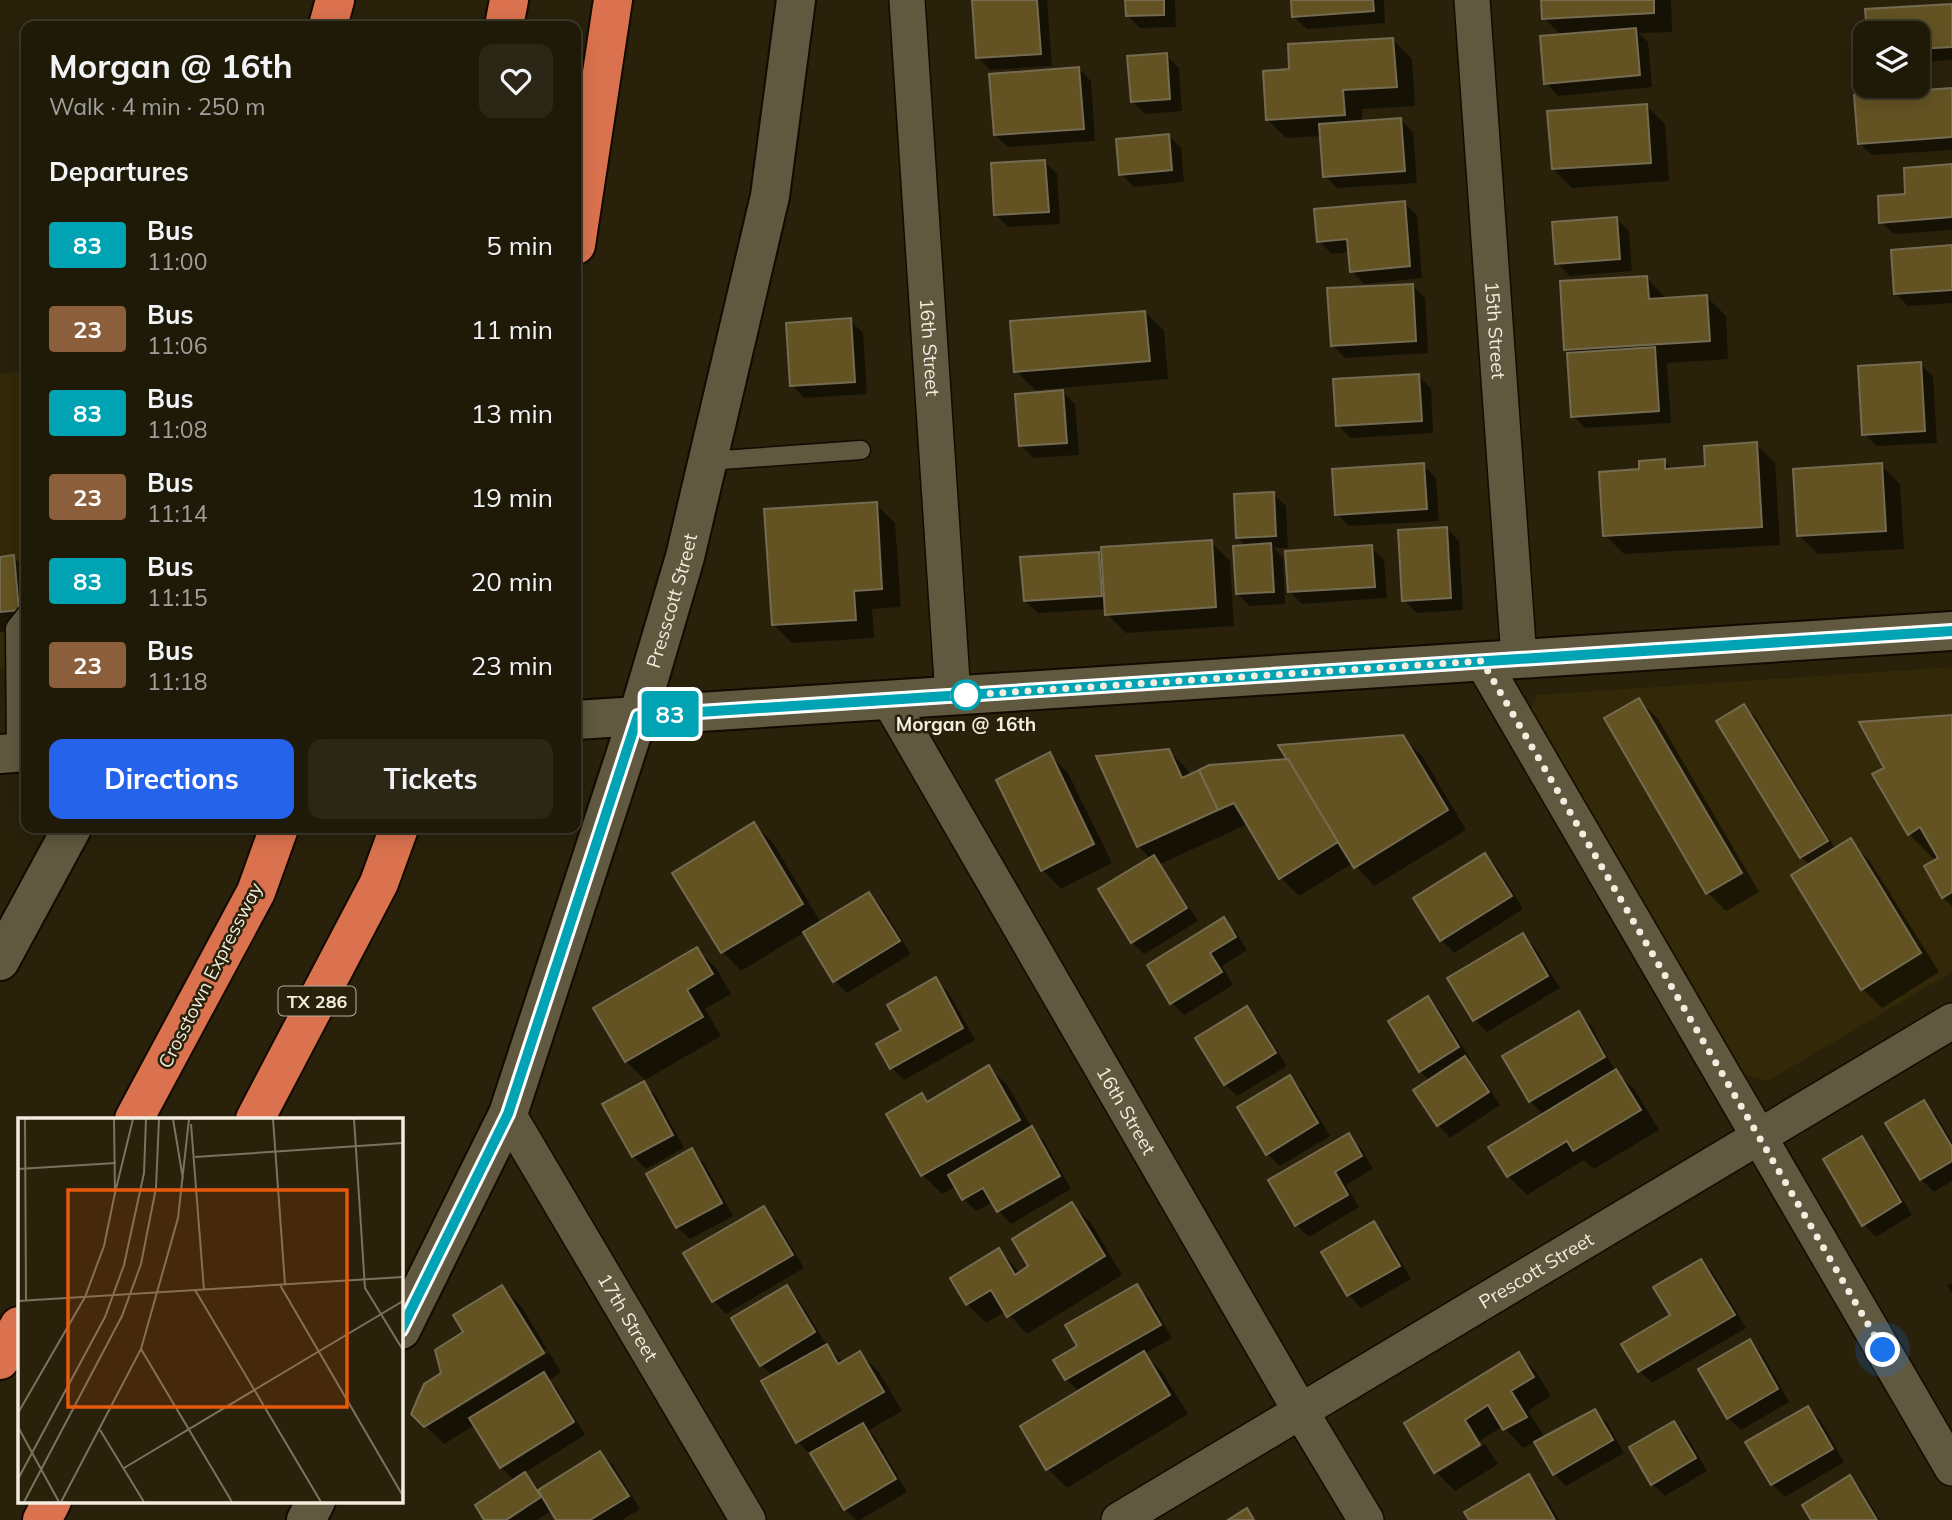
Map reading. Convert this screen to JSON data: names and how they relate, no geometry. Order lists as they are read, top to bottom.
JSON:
{
  "streets": {
    "highway": ["Crosstown Expressway", "TX 286"],
    "main road": ["Presscott Street"],
    "street": [
      "15th Street",
      "16th Street",
      "Prescott Street",
      "17th Street"
    ]
  },
  "crossings": [
    ["15th Street", "Prescott Street"],
    ["16th Street", "Prescott Street"],
    ["Presscott Street", "17th Street"]
  ],
  "places": ["Morgan @ 16th"],
  "lines": ["bus line 83"],
  "page": {
    "on_map": "83",
    "heading": [
      ["Morgan @ 16th", "Walk · 4 min · 250 m"],
      "Departures"
    ],
    "list": [
      {
        "mark": "83",
        "name": "Bus",
        "note": "11:00",
        "value": "5 min"
      },
      {
        "mark": "23",
        "name": "Bus",
        "note": "11:06",
        "value": "11 min"
      },
      {
        "mark": "83",
        "name": "Bus",
        "note": "11:08",
        "value": "13 min"
      },
      {
        "mark": "23",
        "name": "Bus",
        "note": "11:14",
        "value": "19 min"
      },
      {
        "mark": "83",
        "name": "Bus",
        "note": "11:15",
        "value": "20 min"
      },
      {
        "mark": "23",
        "name": "Bus",
        "note": "11:18",
        "value": "23 min"
      }
    ],
    "buttons": ["Directions", "Tickets"]
  }
}
